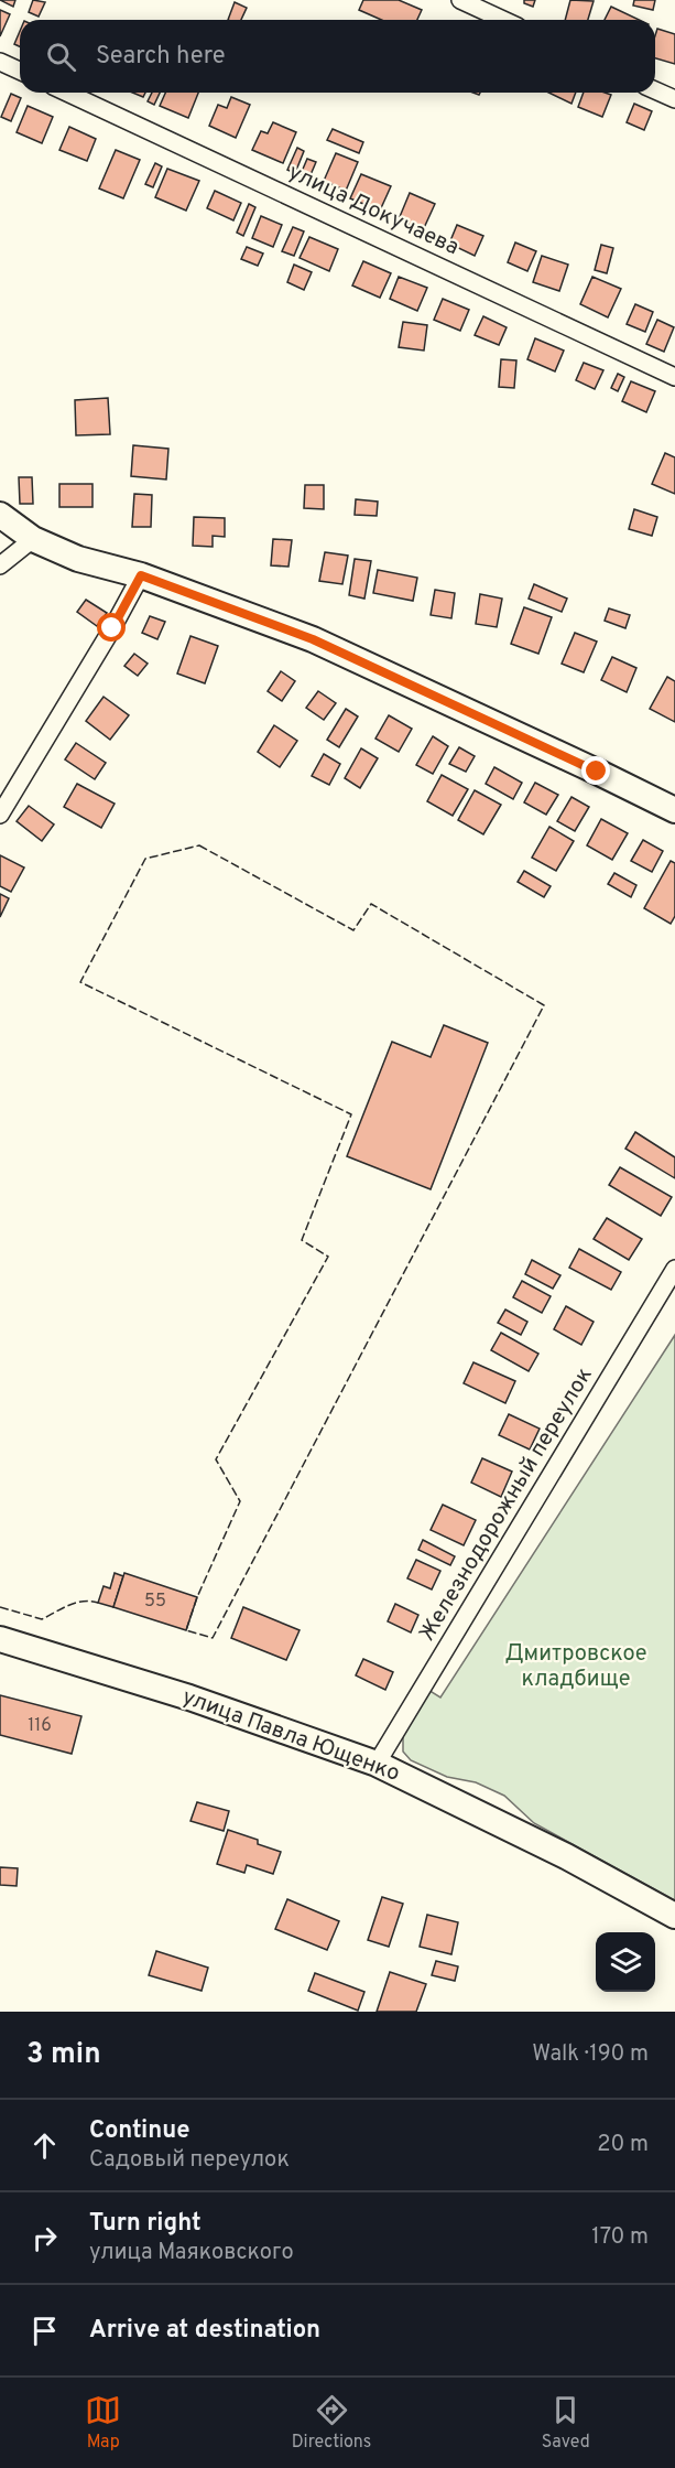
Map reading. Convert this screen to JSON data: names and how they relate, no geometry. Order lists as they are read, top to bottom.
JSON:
{
  "streets": {
    "street": ["улица Докучаева", "Железнодорожный переулок", "улица Павла Ющенко"]
  },
  "crossings": [
    ["Железнодорожный переулок", "улица Павла Ющенко"]
  ],
  "parks": ["Дмитровское кладбище"],
  "house_numbers": ["55", "116"],
  "page": {
    "search": "Search here",
    "heading": ["3 min", "Walk · 190 m"],
    "list": [
      ["Continue", "Садовый переулок", "20 m"],
      ["Turn right", "улица Маяковского", "170 m"],
      "Arrive at destination"
    ],
    "nav": ["Map", "Directions", "Saved"]
  }
}
